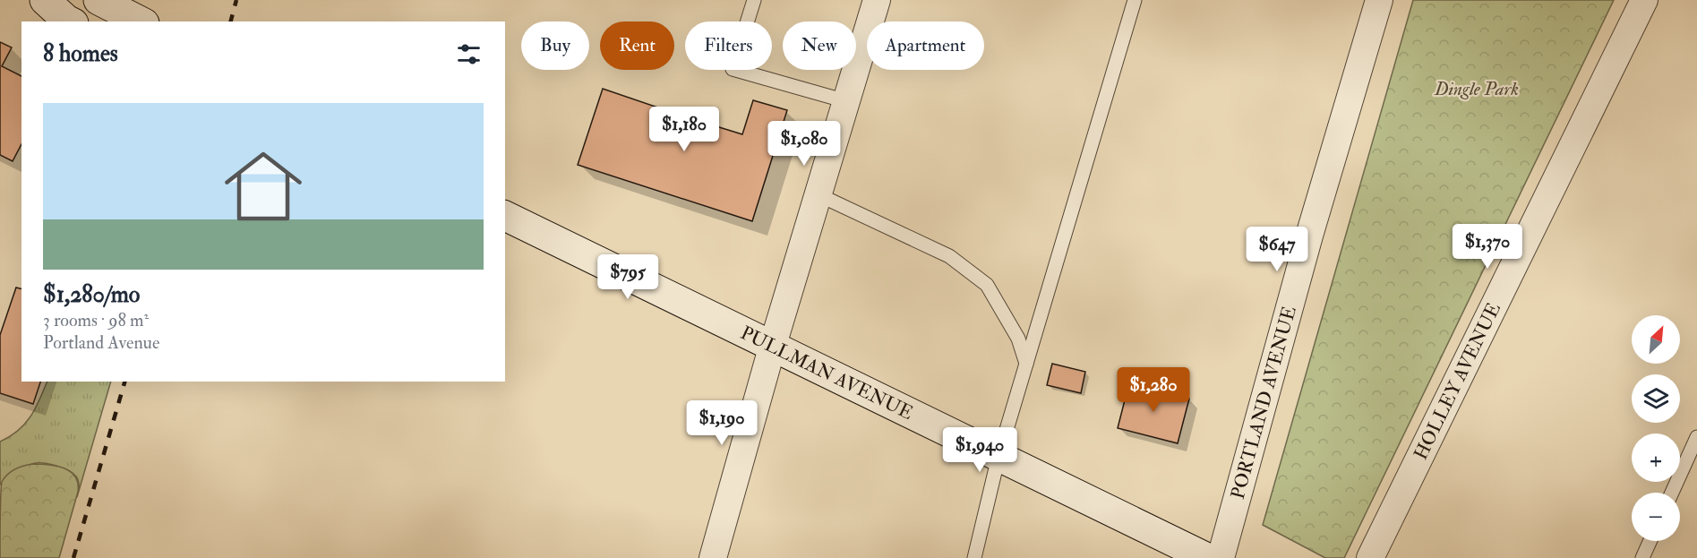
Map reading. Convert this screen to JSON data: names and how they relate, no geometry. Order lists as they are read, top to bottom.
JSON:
{
  "streets": {
    "street": ["PULLMAN AVENUE", "HOLLEY AVENUE", "PORTLAND AVENUE"]
  },
  "parks": ["Dingle Park"],
  "north": "top right",
  "page": {
    "chip": [
      "Buy",
      "Rent",
      "Filters",
      "New",
      "Apartment"
    ],
    "heading": "8 homes",
    "list": [
      {
        "name": "$1,280/mo",
        "note": "3 rooms · 98 m² · Portland Avenue"
      }
    ],
    "price": [
      "$1,180",
      "$1,080",
      "$1,370",
      "$647",
      "$795",
      "$1,280",
      "$1,190",
      "$1,940"
    ],
    "map_buttons": ["+", "−"]
  }
}
